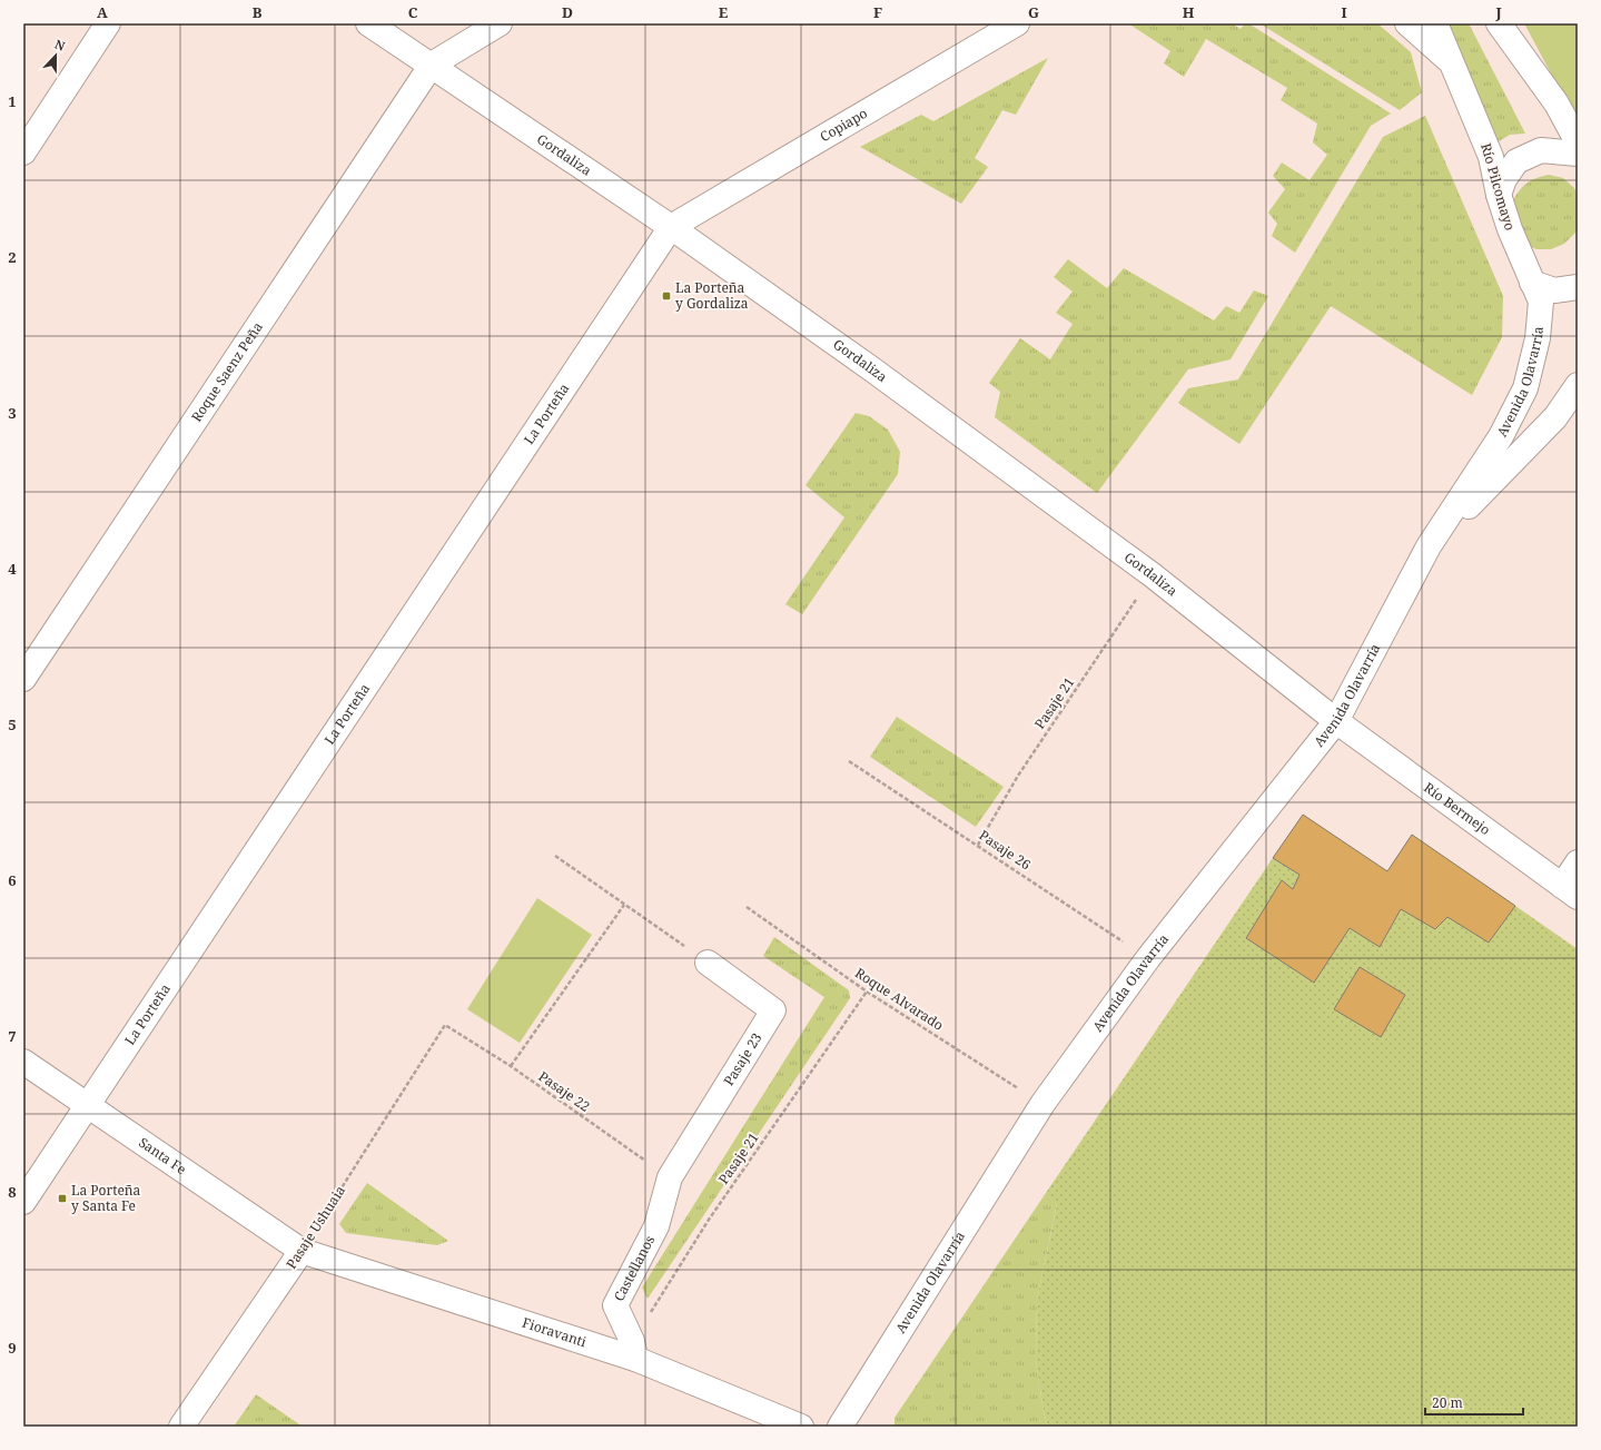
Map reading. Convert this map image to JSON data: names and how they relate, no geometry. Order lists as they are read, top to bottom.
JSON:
{
  "streets": {
    "street": [
      "Copiapo",
      "Gordaliza",
      "Río Pilcomayo",
      "Roque Saenz Peña",
      "Avenida Olavarría",
      "La Porteña",
      "Río Bermejo",
      "Pasaje 23",
      "Santa Fe",
      "Pasaje Ushuaia",
      "Castellanos",
      "Fioravanti"
    ],
    "path": [
      "Pasaje 21",
      "Pasaje 26",
      "Roque Alvarado",
      "Pasaje 22"
    ]
  },
  "crossings": [
    ["Copiapo", "Gordaliza"],
    ["Copiapo", "La Porteña"],
    ["Gordaliza", "Roque Saenz Peña"],
    ["Gordaliza", "Avenida Olavarría"],
    ["Gordaliza", "La Porteña"],
    ["Gordaliza", "Pasaje 21"],
    ["Gordaliza", "Río Bermejo"],
    ["Río Pilcomayo", "Avenida Olavarría"],
    ["Avenida Olavarría", "Río Bermejo"],
    ["Avenida Olavarría", "Pasaje 26"],
    ["Avenida Olavarría", "Roque Alvarado"],
    ["La Porteña", "Santa Fe"],
    ["Pasaje 21", "Pasaje 26"],
    ["Pasaje 21", "Roque Alvarado"],
    ["Pasaje 21", "Castellanos"],
    ["Pasaje 21", "Fioravanti"],
    ["Pasaje 23", "Pasaje 22"],
    ["Pasaje 23", "Castellanos"],
    ["Pasaje 22", "Pasaje Ushuaia"],
    ["Pasaje 22", "Castellanos"],
    ["Santa Fe", "Pasaje Ushuaia"],
    ["Santa Fe", "Fioravanti"],
    ["Pasaje Ushuaia", "Fioravanti"],
    ["Castellanos", "Fioravanti"]
  ],
  "places": {
    "transit": ["La Porteña y Gordaliza", "La Porteña y Santa Fe"]
  },
  "scale_bar": "20 m",
  "north": "top",
  "grid": {
    "columns": [
      "A",
      "B",
      "C",
      "D",
      "E",
      "F",
      "G",
      "H",
      "I",
      "J"
    ],
    "rows": [
      "1",
      "2",
      "3",
      "4",
      "5",
      "6",
      "7",
      "8",
      "9"
    ]
  }
}
